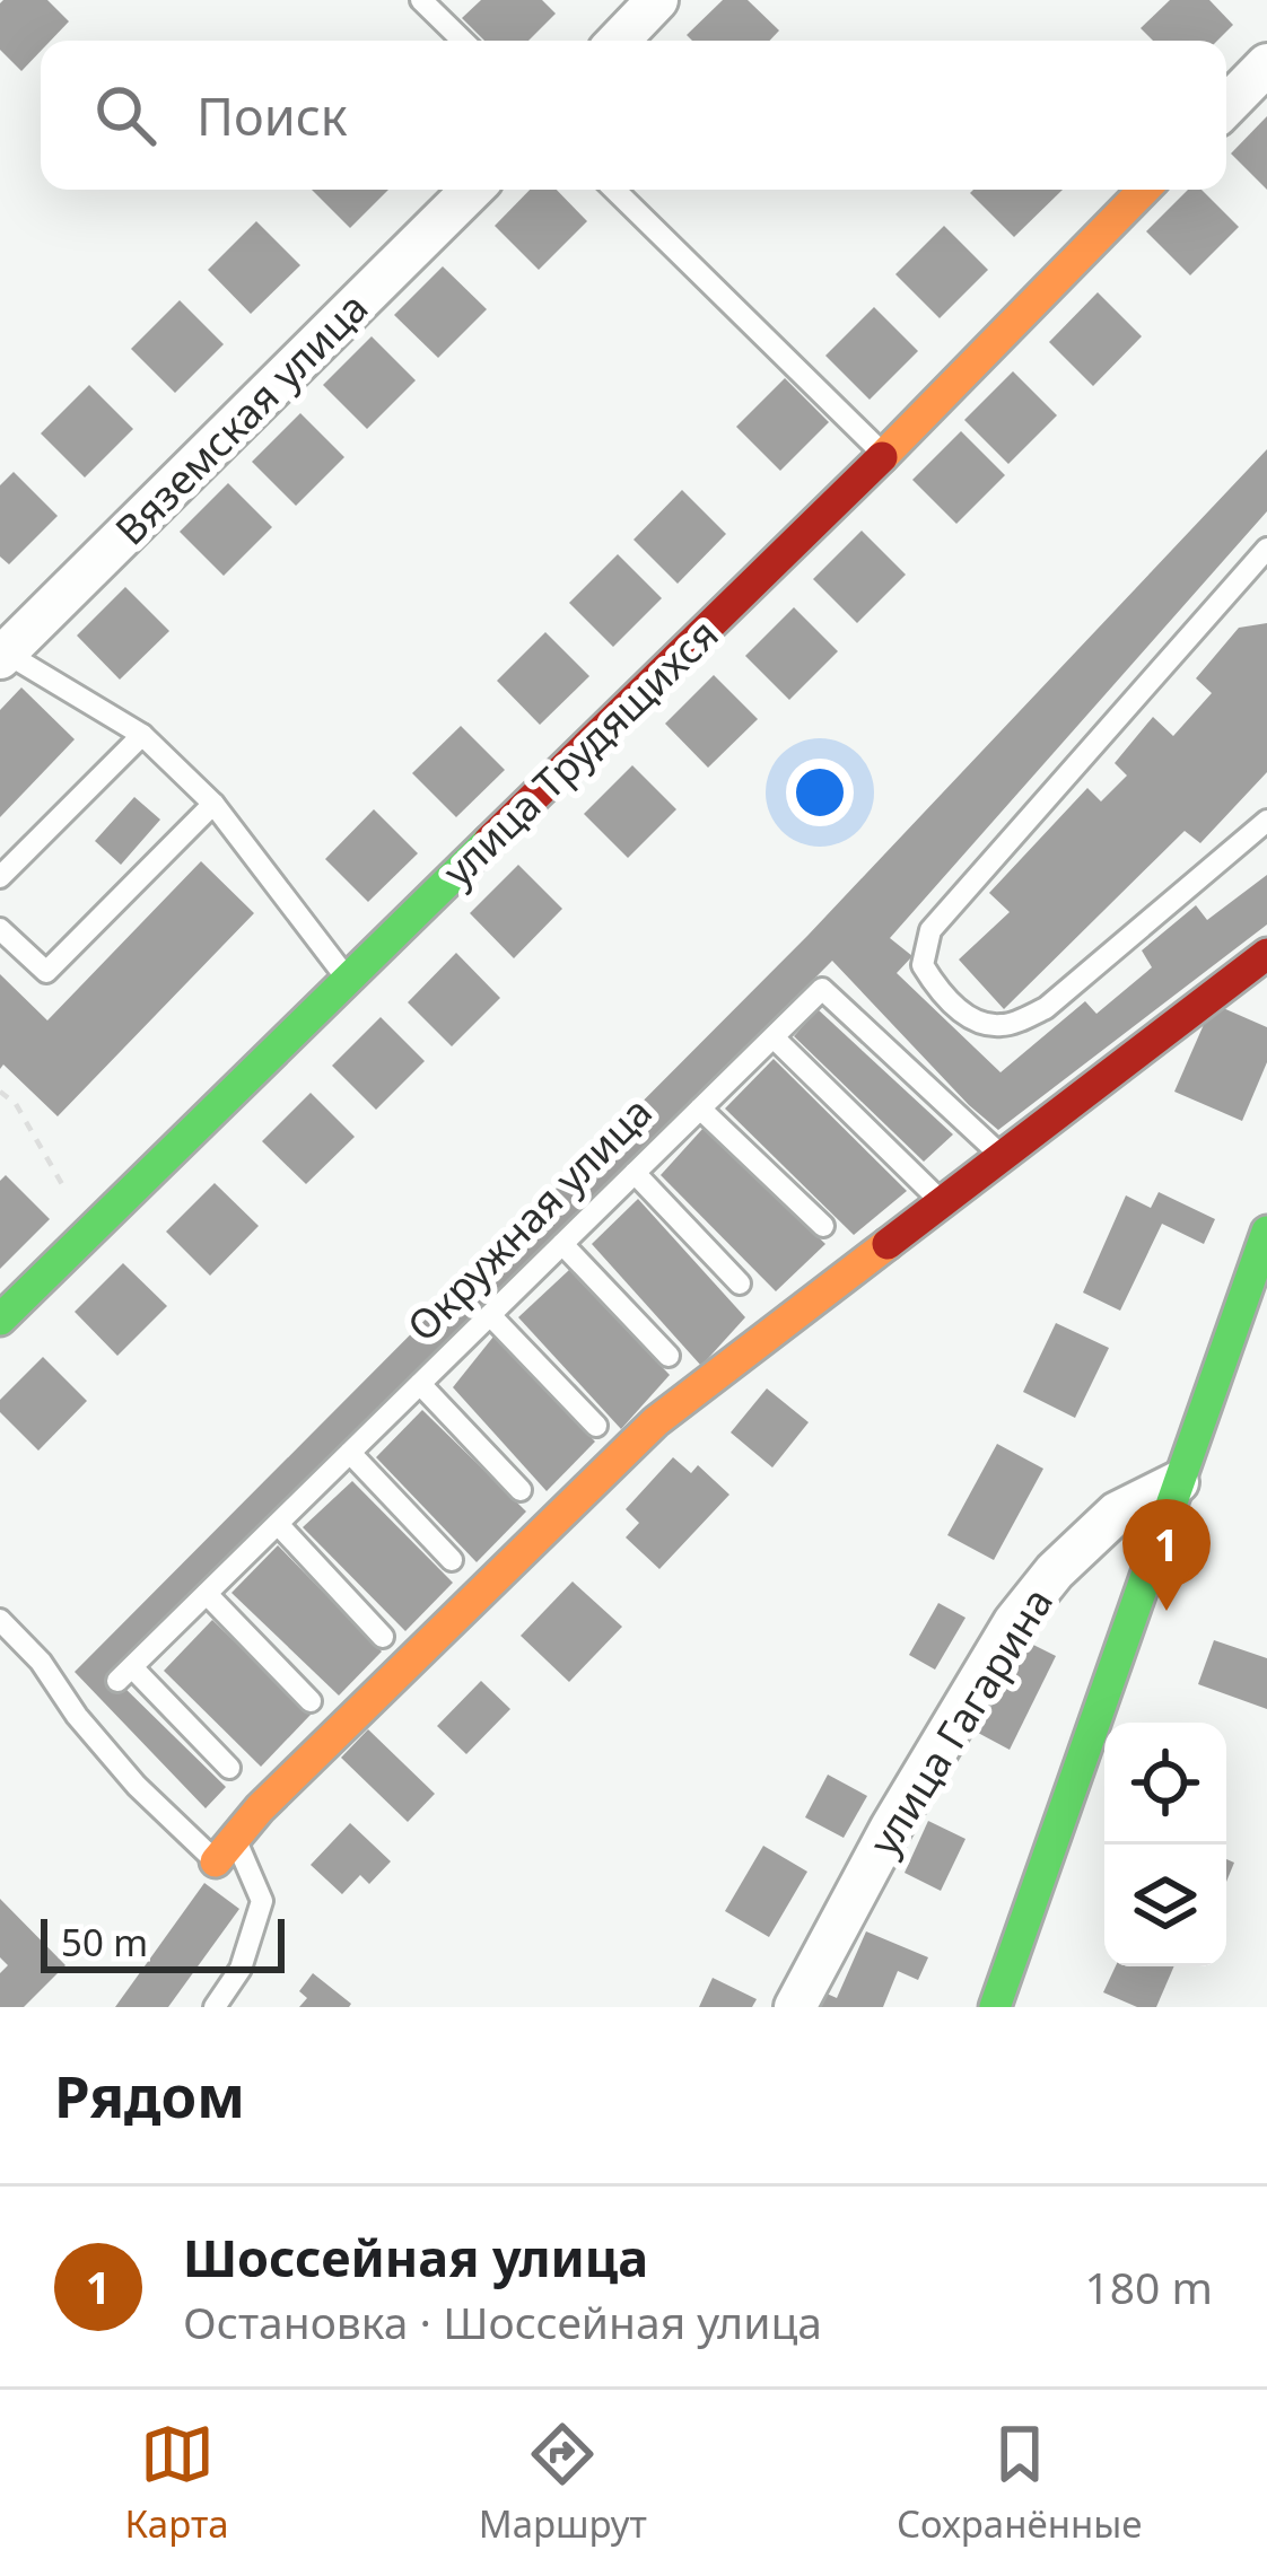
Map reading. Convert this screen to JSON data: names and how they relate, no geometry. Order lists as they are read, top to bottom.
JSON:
{
  "streets": {
    "street": ["Вяземская улица", "улица Трудящихся", "улица Гагарина"],
    "lane": ["Окружная улица"]
  },
  "scale_bar": "50 m",
  "page": {
    "search": "Поиск",
    "pins": "1",
    "scale": "50 m",
    "heading": "Рядом",
    "list": [
      {
        "mark": "1",
        "name": "Шоссейная улица",
        "note": "Остановка · Шоссейная улица",
        "value": "180 m"
      }
    ],
    "nav": ["Карта", "Маршрут", "Сохранённые"]
  }
}
